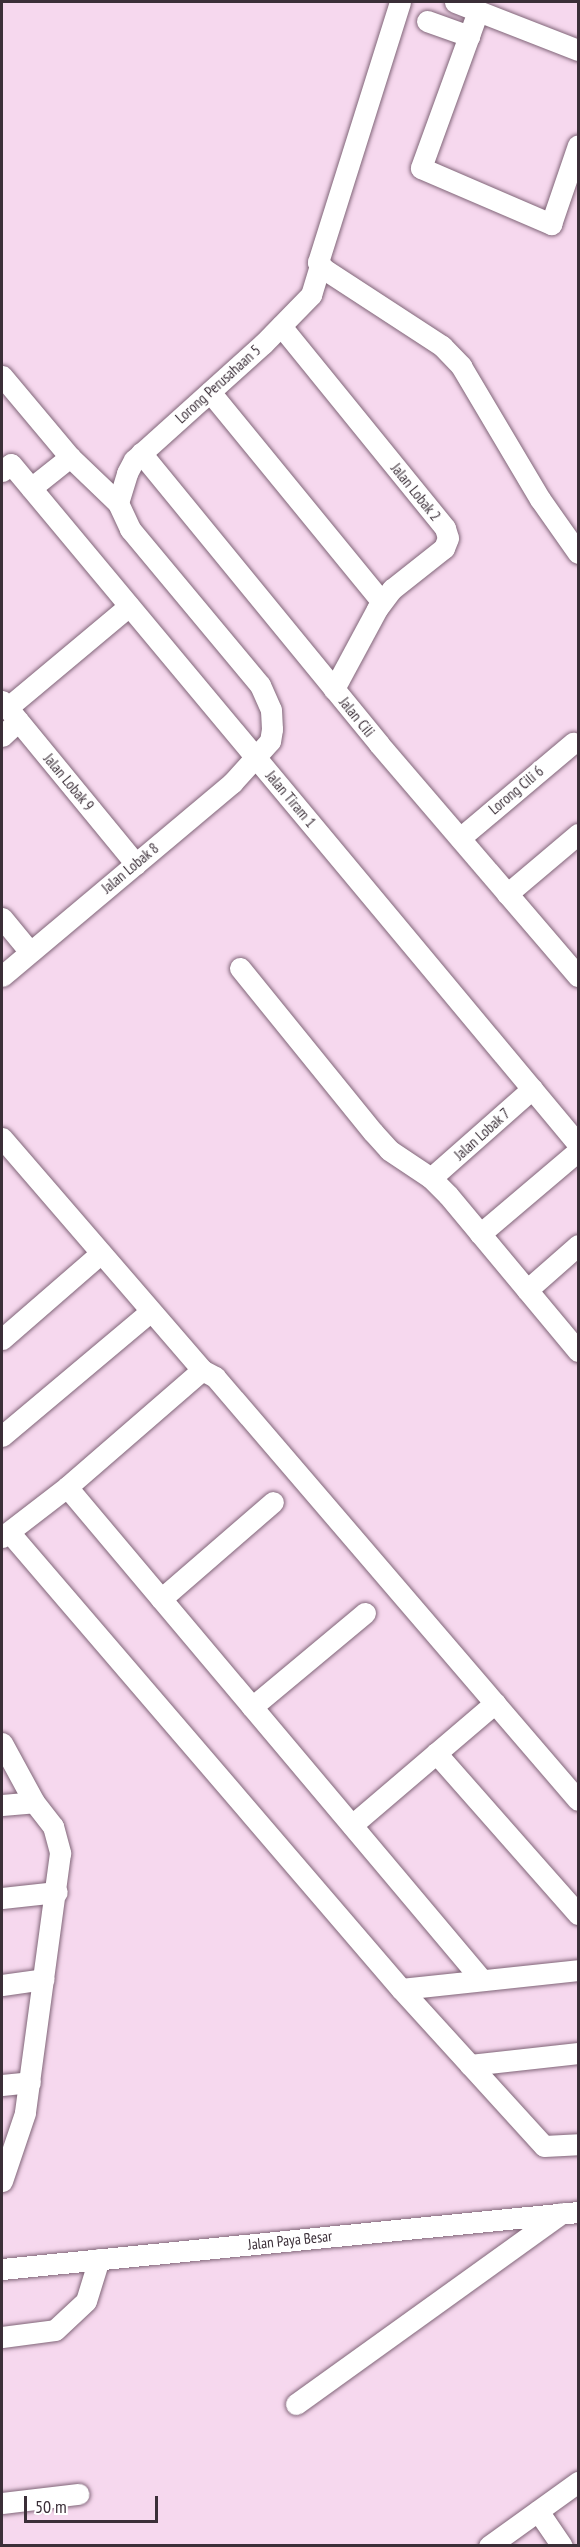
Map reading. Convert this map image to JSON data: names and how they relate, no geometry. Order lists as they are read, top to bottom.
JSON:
{
  "streets": {
    "street": [
      "Lorong Perusahaan 5",
      "Jalan Lobak 2",
      "Jalan Cili",
      "Jalan Lobak 9",
      "Lorong Cili 6",
      "Jalan Tiram 1",
      "Jalan Lobak 8",
      "Jalan Lobak 7",
      "Jalan Paya Besar"
    ]
  },
  "crossings": [
    ["Lorong Perusahaan 5", "Jalan Lobak 2"],
    ["Lorong Perusahaan 5", "Jalan Cili"],
    ["Jalan Lobak 2", "Jalan Cili"],
    ["Jalan Cili", "Lorong Cili 6"],
    ["Jalan Lobak 9", "Jalan Lobak 8"],
    ["Jalan Tiram 1", "Jalan Lobak 8"],
    ["Jalan Tiram 1", "Jalan Lobak 7"]
  ],
  "scale_bar": "50 m"
}
